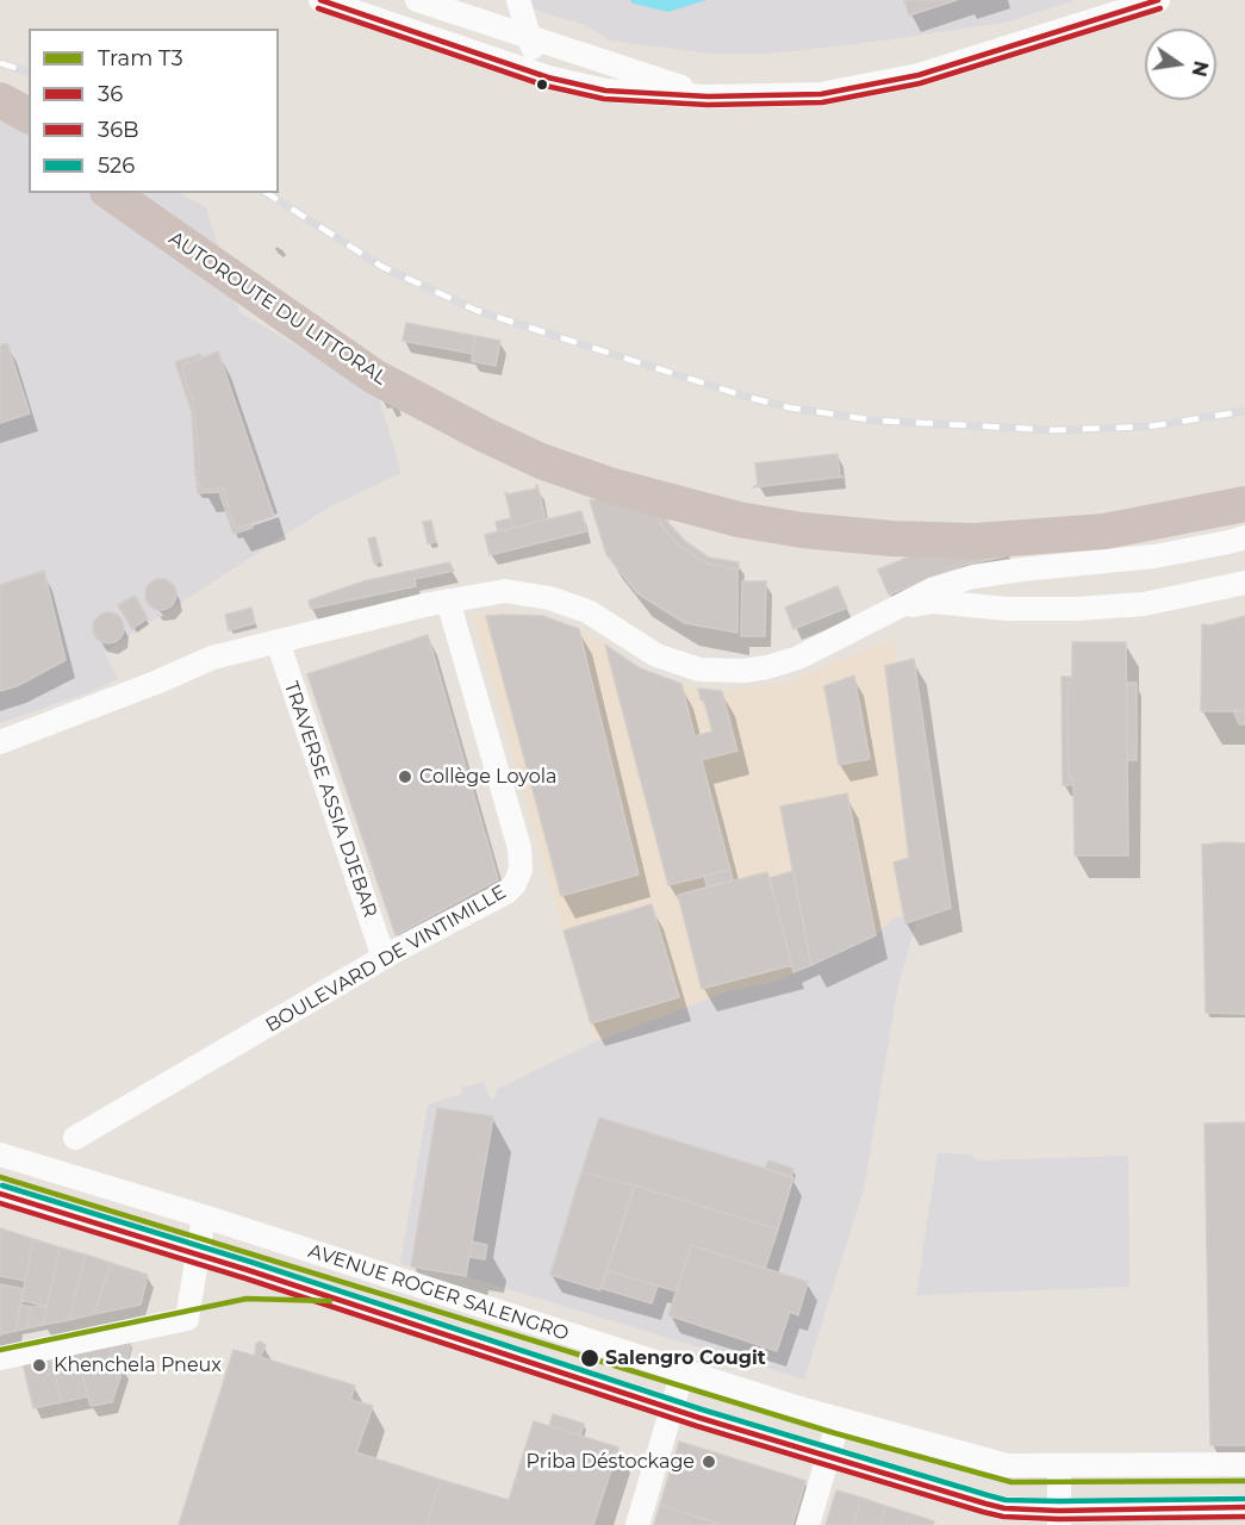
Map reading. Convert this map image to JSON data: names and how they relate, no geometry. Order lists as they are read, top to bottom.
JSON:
{
  "streets": {
    "highway": ["AUTOROUTE DU LITTORAL"],
    "street": ["TRAVERSE ASSIA DJEBAR", "BOULEVARD DE VINTIMILLE", "AVENUE ROGER SALENGRO"]
  },
  "crossings": [
    ["TRAVERSE ASSIA DJEBAR", "BOULEVARD DE VINTIMILLE"]
  ],
  "places": [
    "Collège Loyola",
    "Salengro Cougit",
    "Khenchela Pneux",
    "Priba Déstockage"
  ],
  "lines": [
    "tram line T3",
    "transit line 526",
    "transit line 36",
    "transit line 36B"
  ],
  "legend": [
    "Tram T3",
    "36",
    "36B",
    "526"
  ],
  "north": "right"
}
